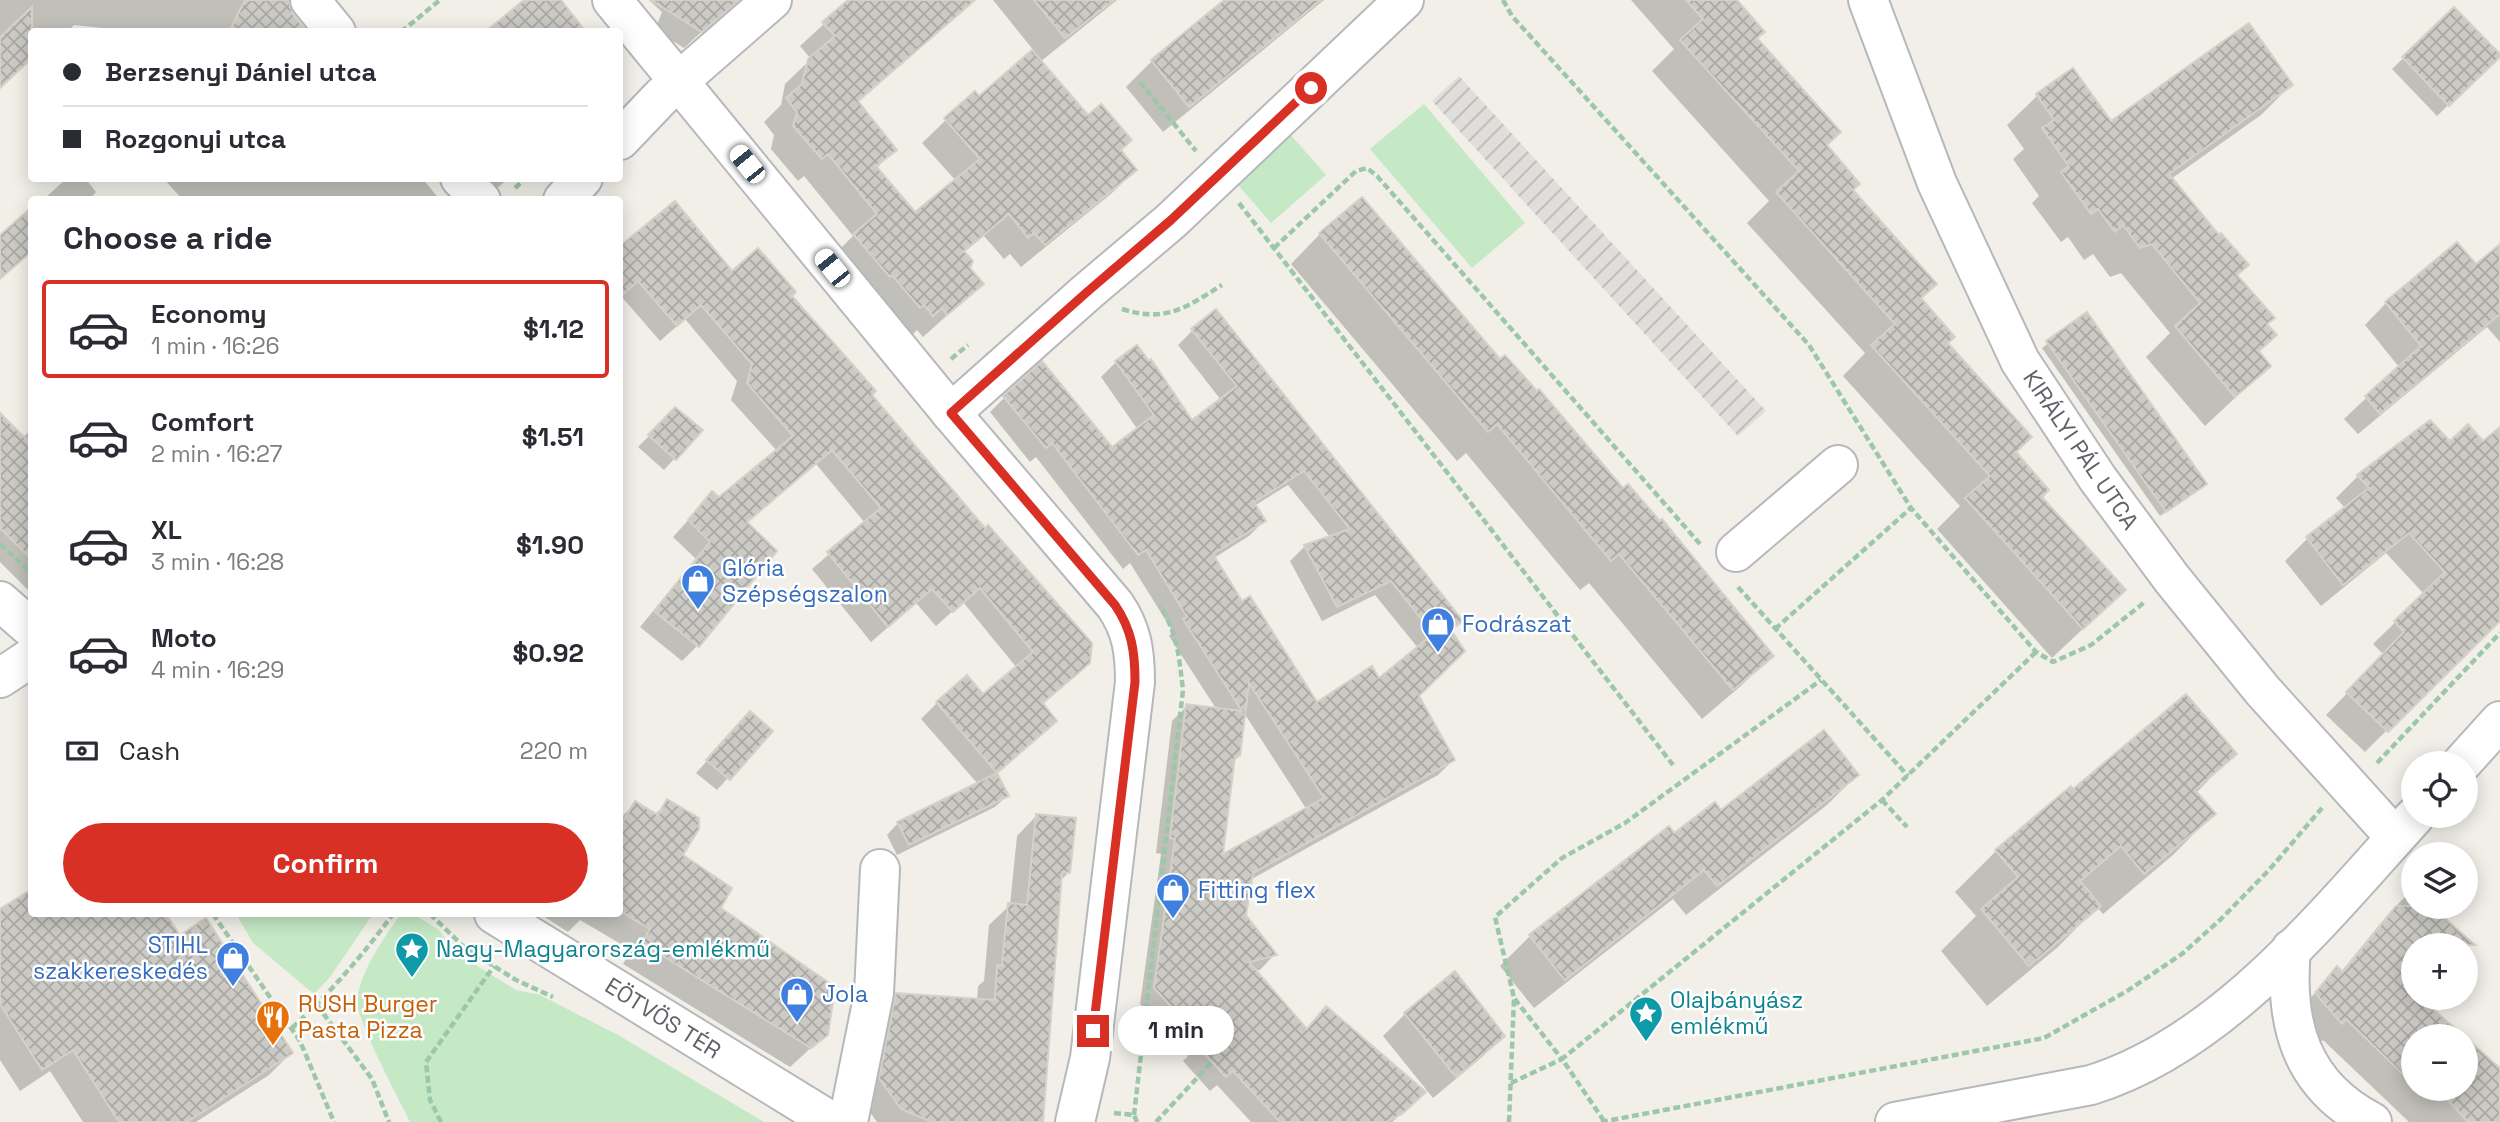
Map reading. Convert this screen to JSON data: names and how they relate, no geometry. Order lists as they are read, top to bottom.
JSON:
{
  "streets": {
    "street": ["KIRÁLYI PÁL UTCA", "EÖTVÖS TÉR"]
  },
  "places": {
    "shop": [
      "Glória Szépségszalon",
      "Fodrászat",
      "Fitting flex",
      "STIHL szakkereskedés",
      "Jola"
    ],
    "place": ["Nagy-Magyarország-emlékmű", "Olajbányász emlékmű"],
    "restaurant": ["RUSH Burger Pasta Pizza"]
  },
  "page": {
    "banner": ["Berzsenyi Dániel utca", "Rozgonyi utca"],
    "heading": "Choose a ride",
    "list": [
      {
        "name": "Economy",
        "note": "1 min · 16:26",
        "value": "$1.12"
      },
      {
        "name": "Comfort",
        "note": "2 min · 16:27",
        "value": "$1.51"
      },
      {
        "name": "XL",
        "note": "3 min · 16:28",
        "value": "$1.90"
      },
      {
        "name": "Moto",
        "note": "4 min · 16:29",
        "value": "$0.92"
      }
    ],
    "pay": ["Cash", "220 m"],
    "map_buttons": ["+", "−"],
    "buttons": "Confirm",
    "bubble": "1 min"
  }
}
